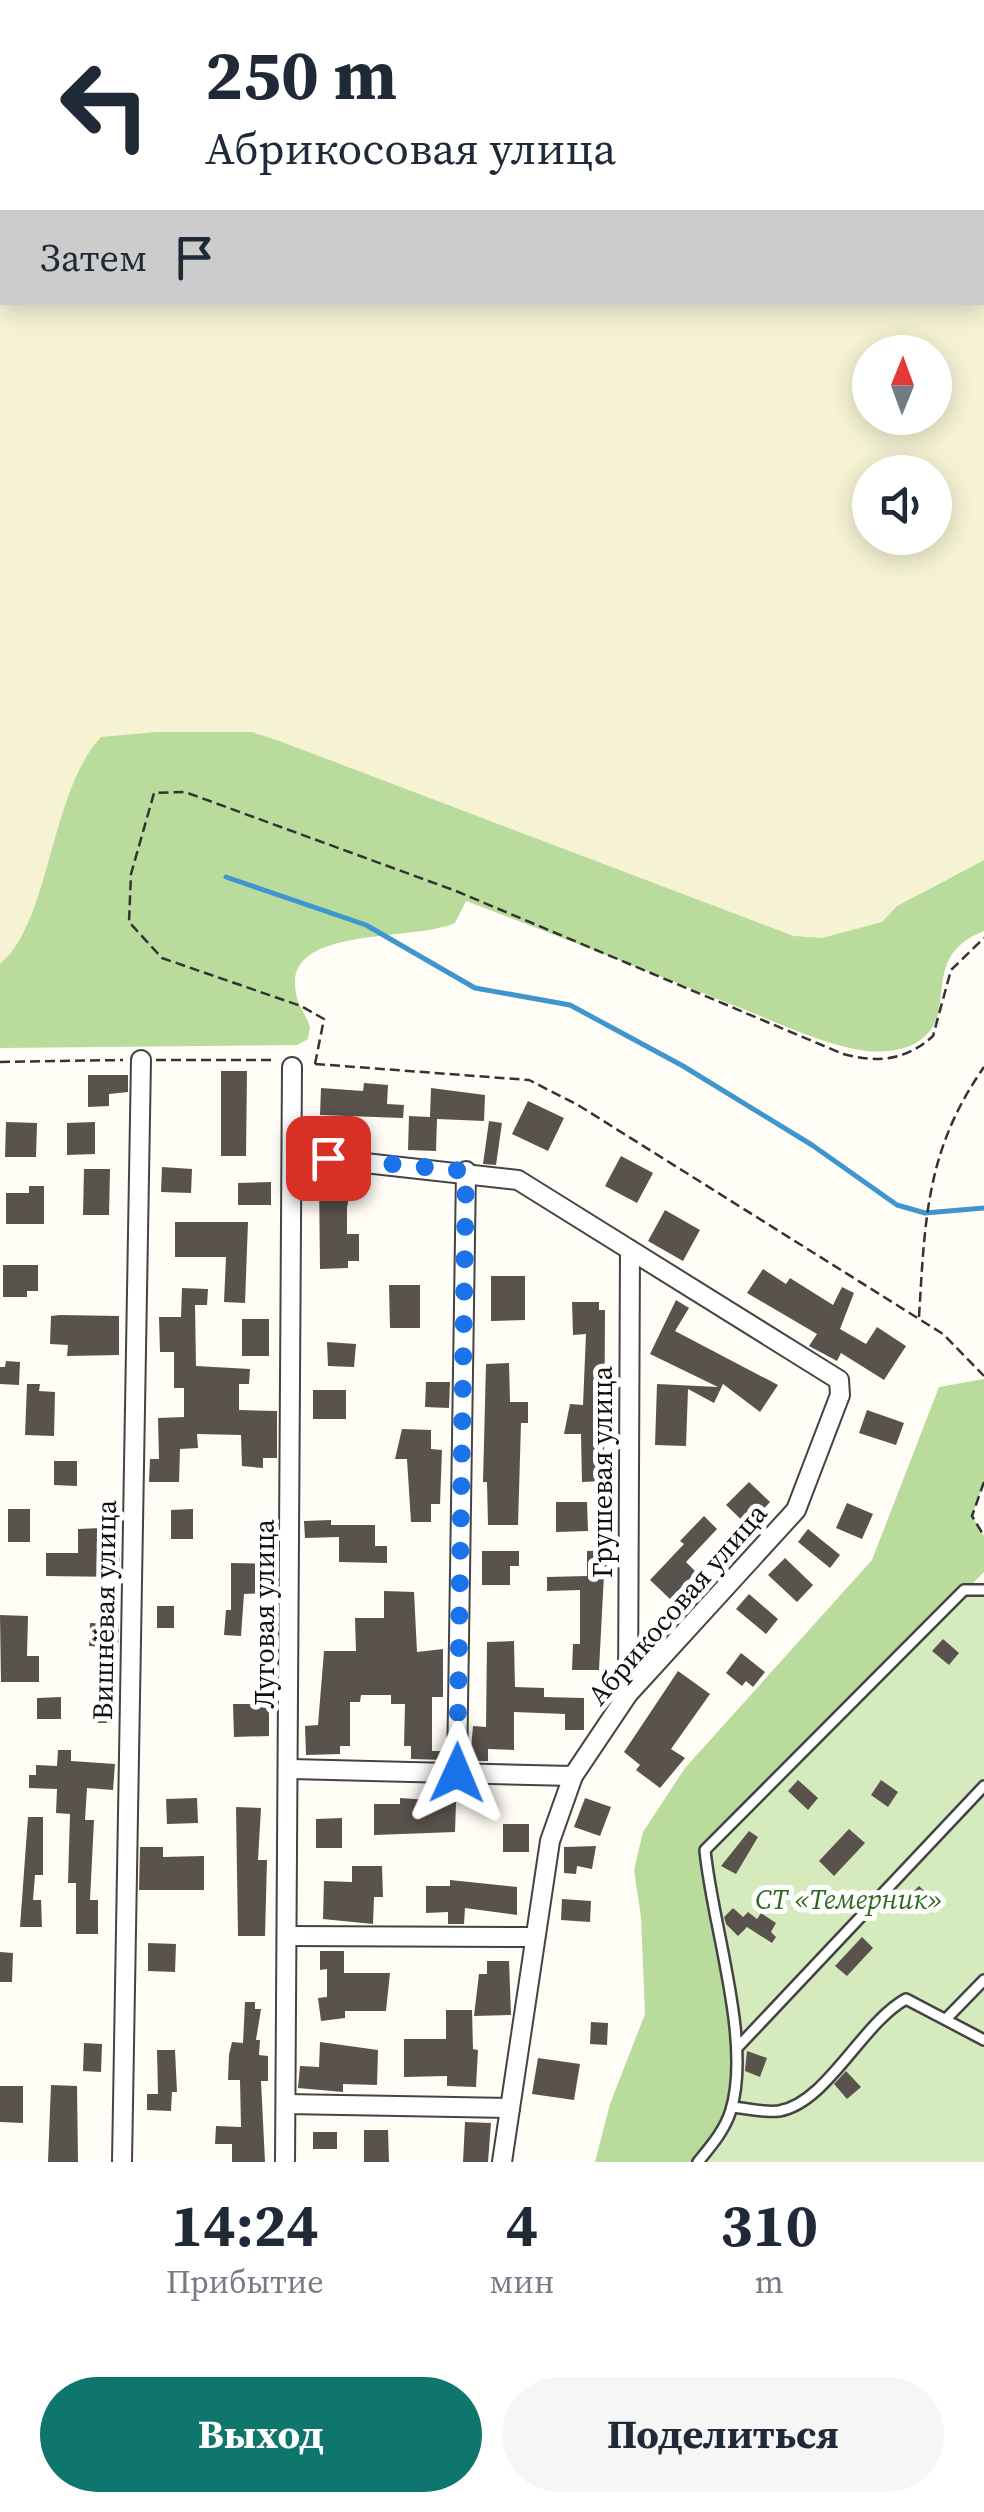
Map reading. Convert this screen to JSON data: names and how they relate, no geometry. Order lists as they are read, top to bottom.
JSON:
{
  "streets": {
    "street": [
      "Грушевая улица",
      "Абрикосовая улица",
      "Вишнёвая улица",
      "Луговая улица"
    ]
  },
  "crossings": [
    ["Грушевая улица", "Абрикосовая улица"],
    ["Абрикосовая улица", "Луговая улица"]
  ],
  "parks": ["СТ «Темерник»"],
  "north": "top",
  "page": {
    "turn": ["250 m", "Абрикосовая улица"],
    "then": "Затем",
    "eta": [
      "14:24",
      "Прибытие",
      "4",
      "мин",
      "310",
      "m"
    ],
    "buttons": ["Выход", "Поделиться"]
  }
}
